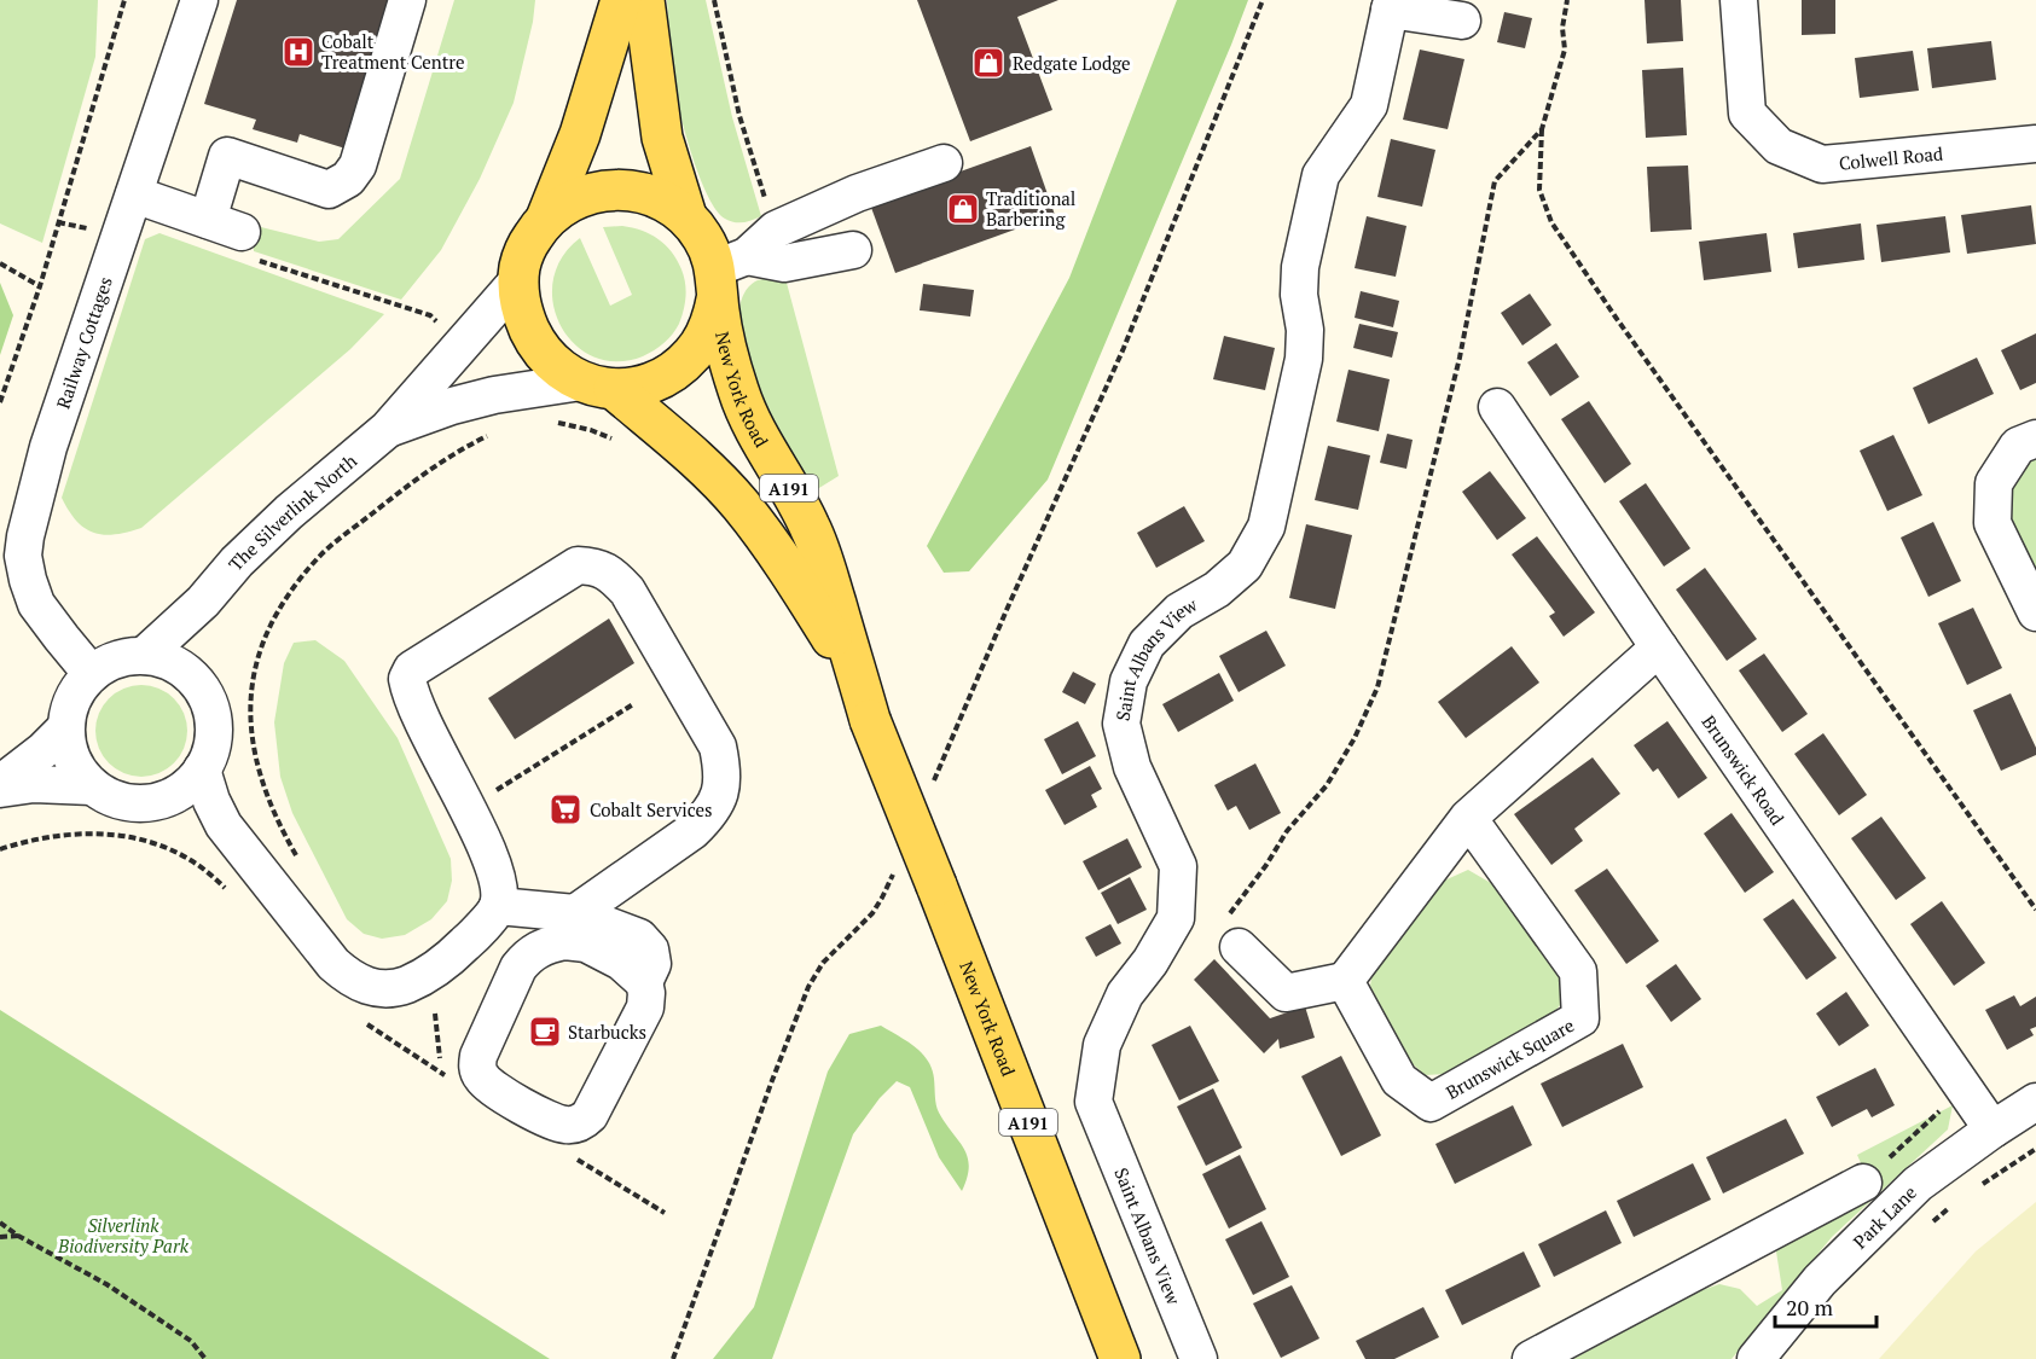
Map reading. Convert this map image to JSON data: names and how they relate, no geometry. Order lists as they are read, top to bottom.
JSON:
{
  "streets": {
    "main road": ["New York Road", "A191"],
    "street": [
      "Colwell Road",
      "Railway Cottages",
      "The Silverlink North",
      "Saint Albans View",
      "Brunswick Road",
      "Brunswick Square",
      "Park Lane"
    ]
  },
  "crossings": [
    ["Railway Cottages", "The Silverlink North"],
    ["New York Road", "The Silverlink North"],
    ["Brunswick Road", "Park Lane"]
  ],
  "parks": ["Silverlink Biodiversity Park"],
  "places": {
    "hospital": ["Cobalt Treatment Centre"],
    "shop": ["Redgate Lodge", "Traditional Barbering"],
    "supermarket": ["Cobalt Services"],
    "cafe": ["Starbucks"]
  },
  "scale_bar": "20 m"
}
